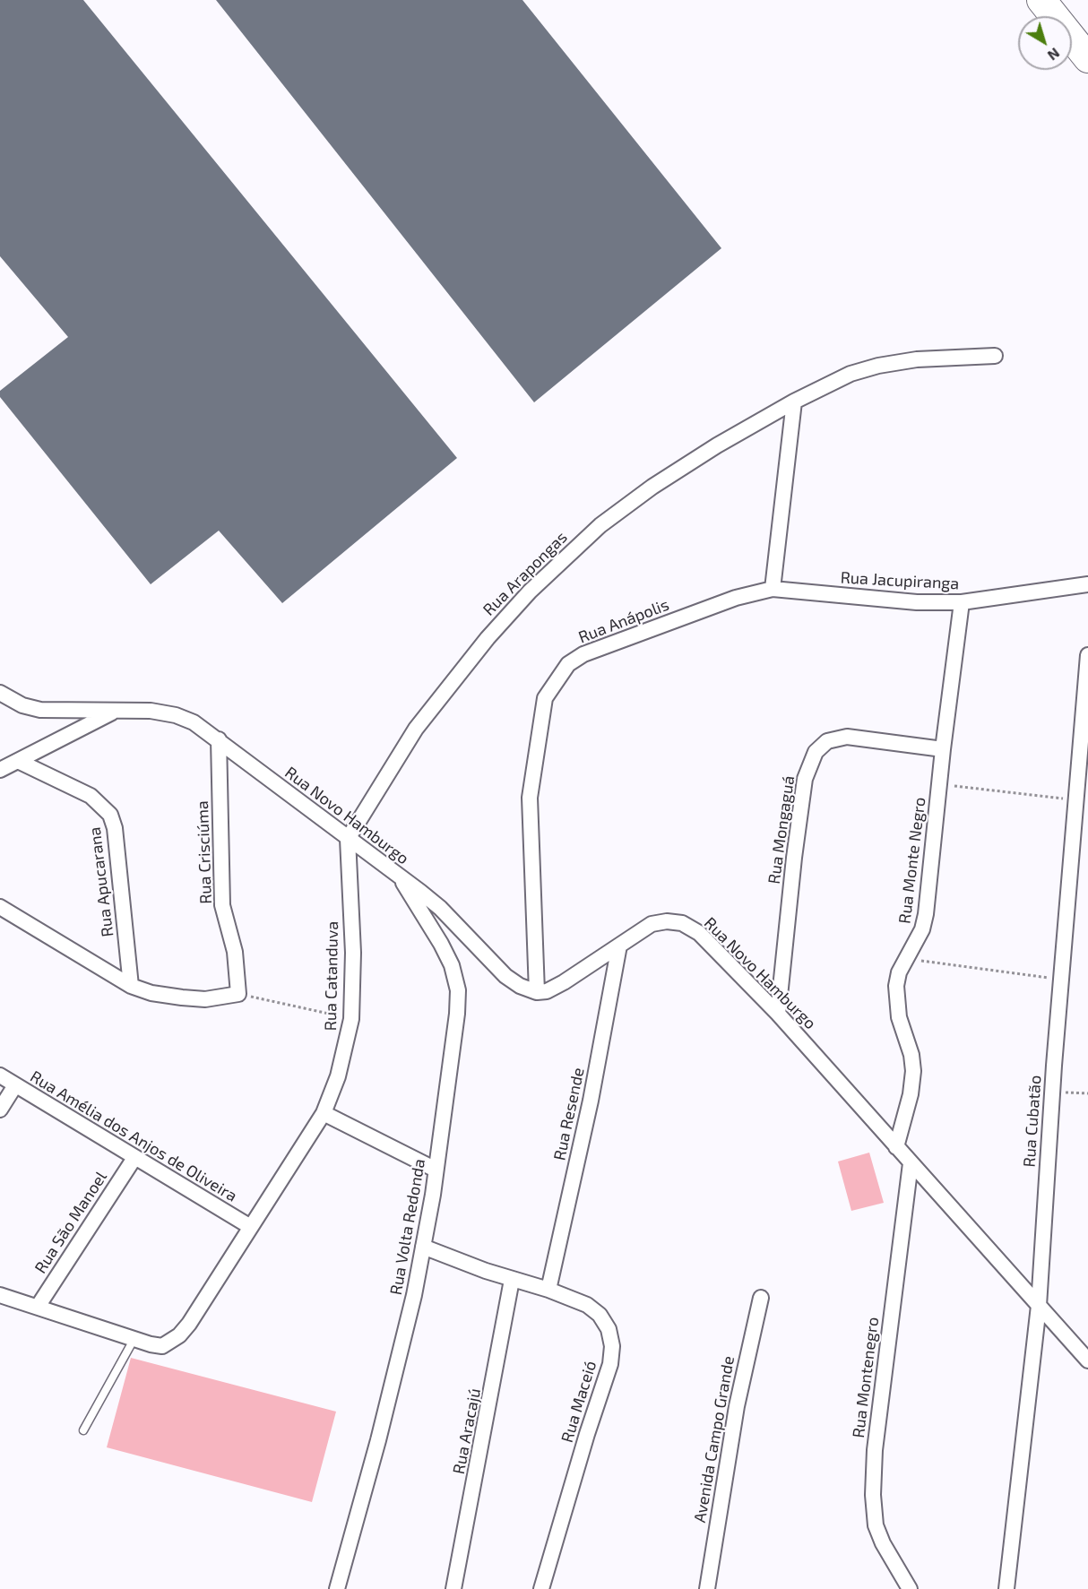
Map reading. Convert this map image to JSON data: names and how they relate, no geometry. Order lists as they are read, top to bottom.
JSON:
{
  "streets": {
    "street": [
      "Rua Arapongas",
      "Rua Jacupiranga",
      "Rua Anápolis",
      "Rua Novo Hamburgo",
      "Rua Mongaguá",
      "Rua Crisciúma",
      "Rua Monte Negro",
      "Rua Apucarana",
      "Rua Catanduva",
      "Rua Resende",
      "Rua Cubatão",
      "Rua Amélia dos Anjos de Oliveira",
      "Rua São Manoel",
      "Rua Volta Redonda",
      "Rua Montenegro",
      "Rua Maceió",
      "Rua Aracajú",
      "Avenida Campo Grande"
    ]
  },
  "crossings": [
    ["Rua Arapongas", "Rua Novo Hamburgo"],
    ["Rua Arapongas", "Rua Catanduva"],
    ["Rua Jacupiranga", "Rua Anápolis"],
    ["Rua Jacupiranga", "Rua Monte Negro"],
    ["Rua Anápolis", "Rua Novo Hamburgo"],
    ["Rua Novo Hamburgo", "Rua Mongaguá"],
    ["Rua Novo Hamburgo", "Rua Crisciúma"],
    ["Rua Novo Hamburgo", "Rua Monte Negro"],
    ["Rua Novo Hamburgo", "Rua Catanduva"],
    ["Rua Novo Hamburgo", "Rua Resende"],
    ["Rua Novo Hamburgo", "Rua Cubatão"],
    ["Rua Novo Hamburgo", "Rua Volta Redonda"],
    ["Rua Novo Hamburgo", "Rua Montenegro"],
    ["Rua Mongaguá", "Rua Monte Negro"],
    ["Rua Catanduva", "Rua Amélia dos Anjos de Oliveira"],
    ["Rua Resende", "Rua Maceió"],
    ["Rua Amélia dos Anjos de Oliveira", "Rua São Manoel"],
    ["Rua Volta Redonda", "Rua Maceió"],
    ["Rua Maceió", "Rua Aracajú"]
  ],
  "north": "bottom right"
}
